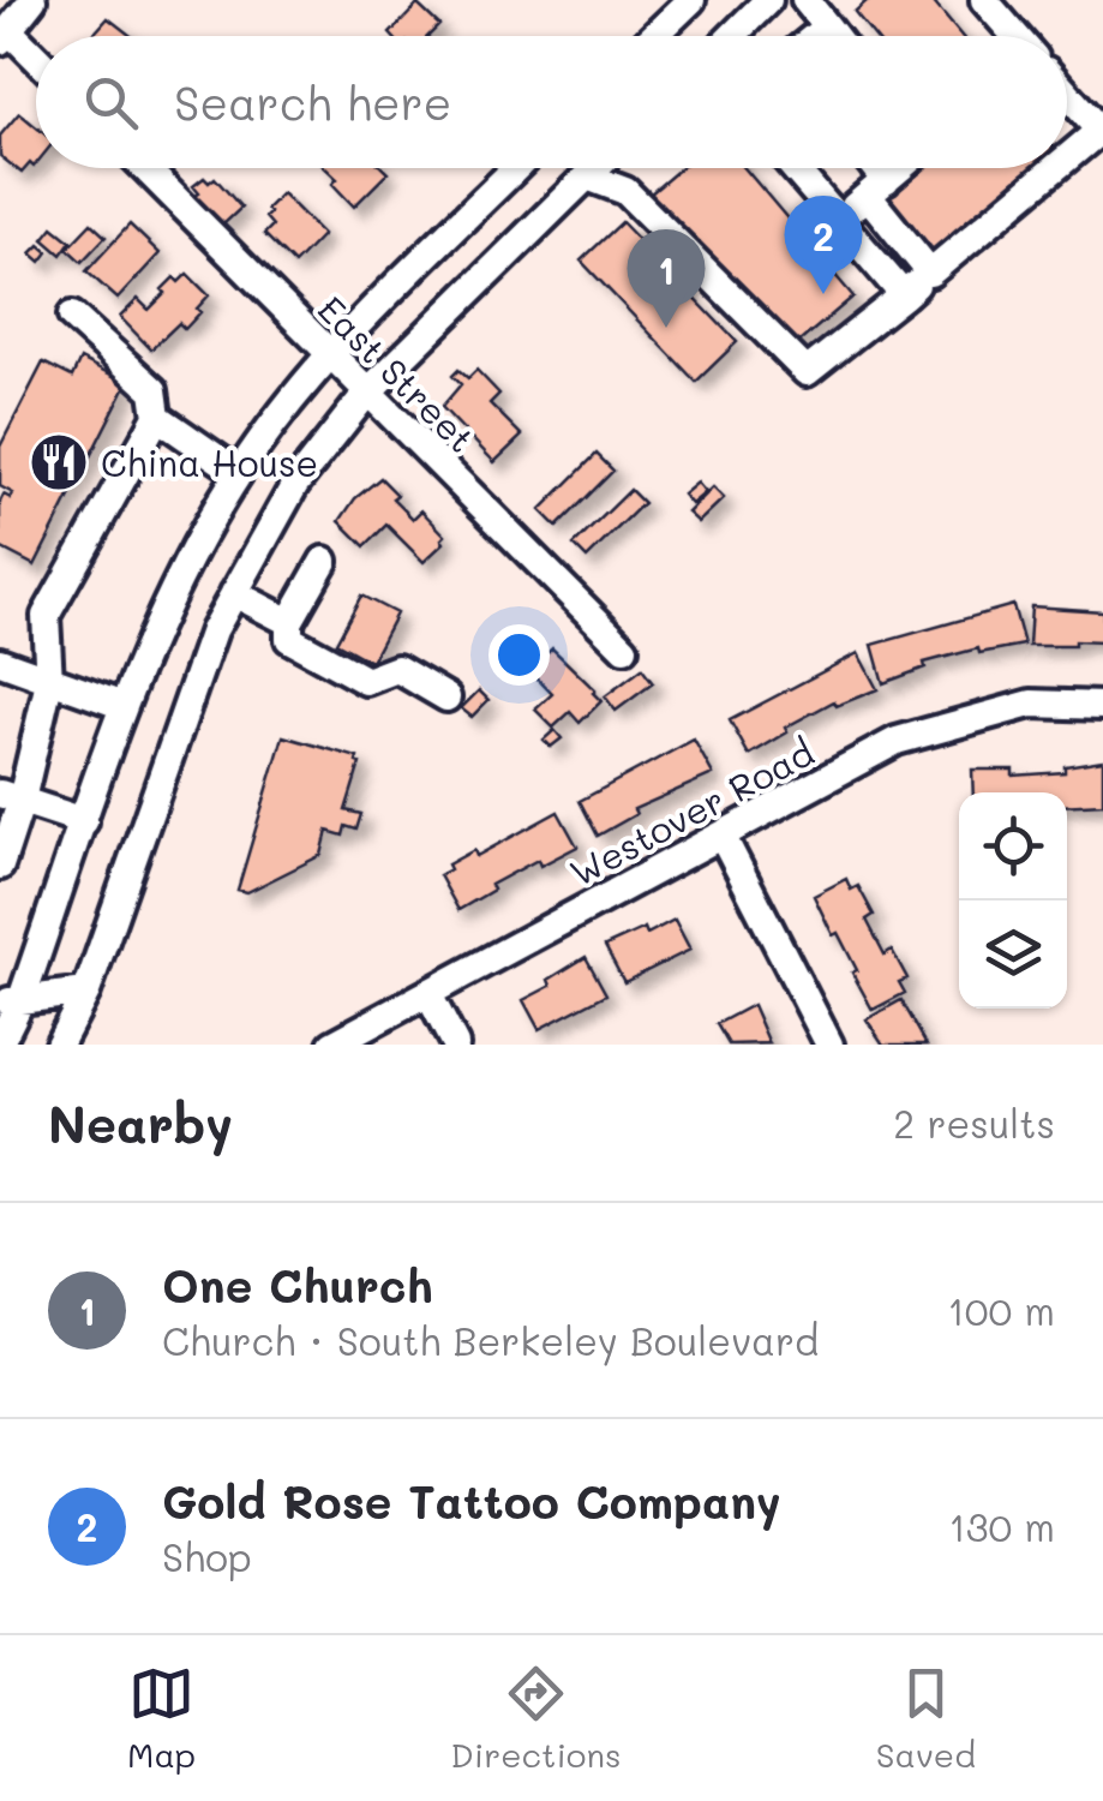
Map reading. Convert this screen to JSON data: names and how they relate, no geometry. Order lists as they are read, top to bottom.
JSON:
{
  "streets": {
    "street": ["East Street", "Westover Road"]
  },
  "places": {
    "restaurant": ["China House"]
  },
  "page": {
    "search": "Search here",
    "pins": ["2", "1"],
    "heading": ["Nearby", "2 results"],
    "list": [
      {
        "mark": "1",
        "name": "One Church",
        "note": "Church · South Berkeley Boulevard",
        "value": "100 m"
      },
      {
        "mark": "2",
        "name": "Gold Rose Tattoo Company",
        "note": "Shop",
        "value": "130 m"
      }
    ],
    "nav": ["Map", "Directions", "Saved"]
  }
}
